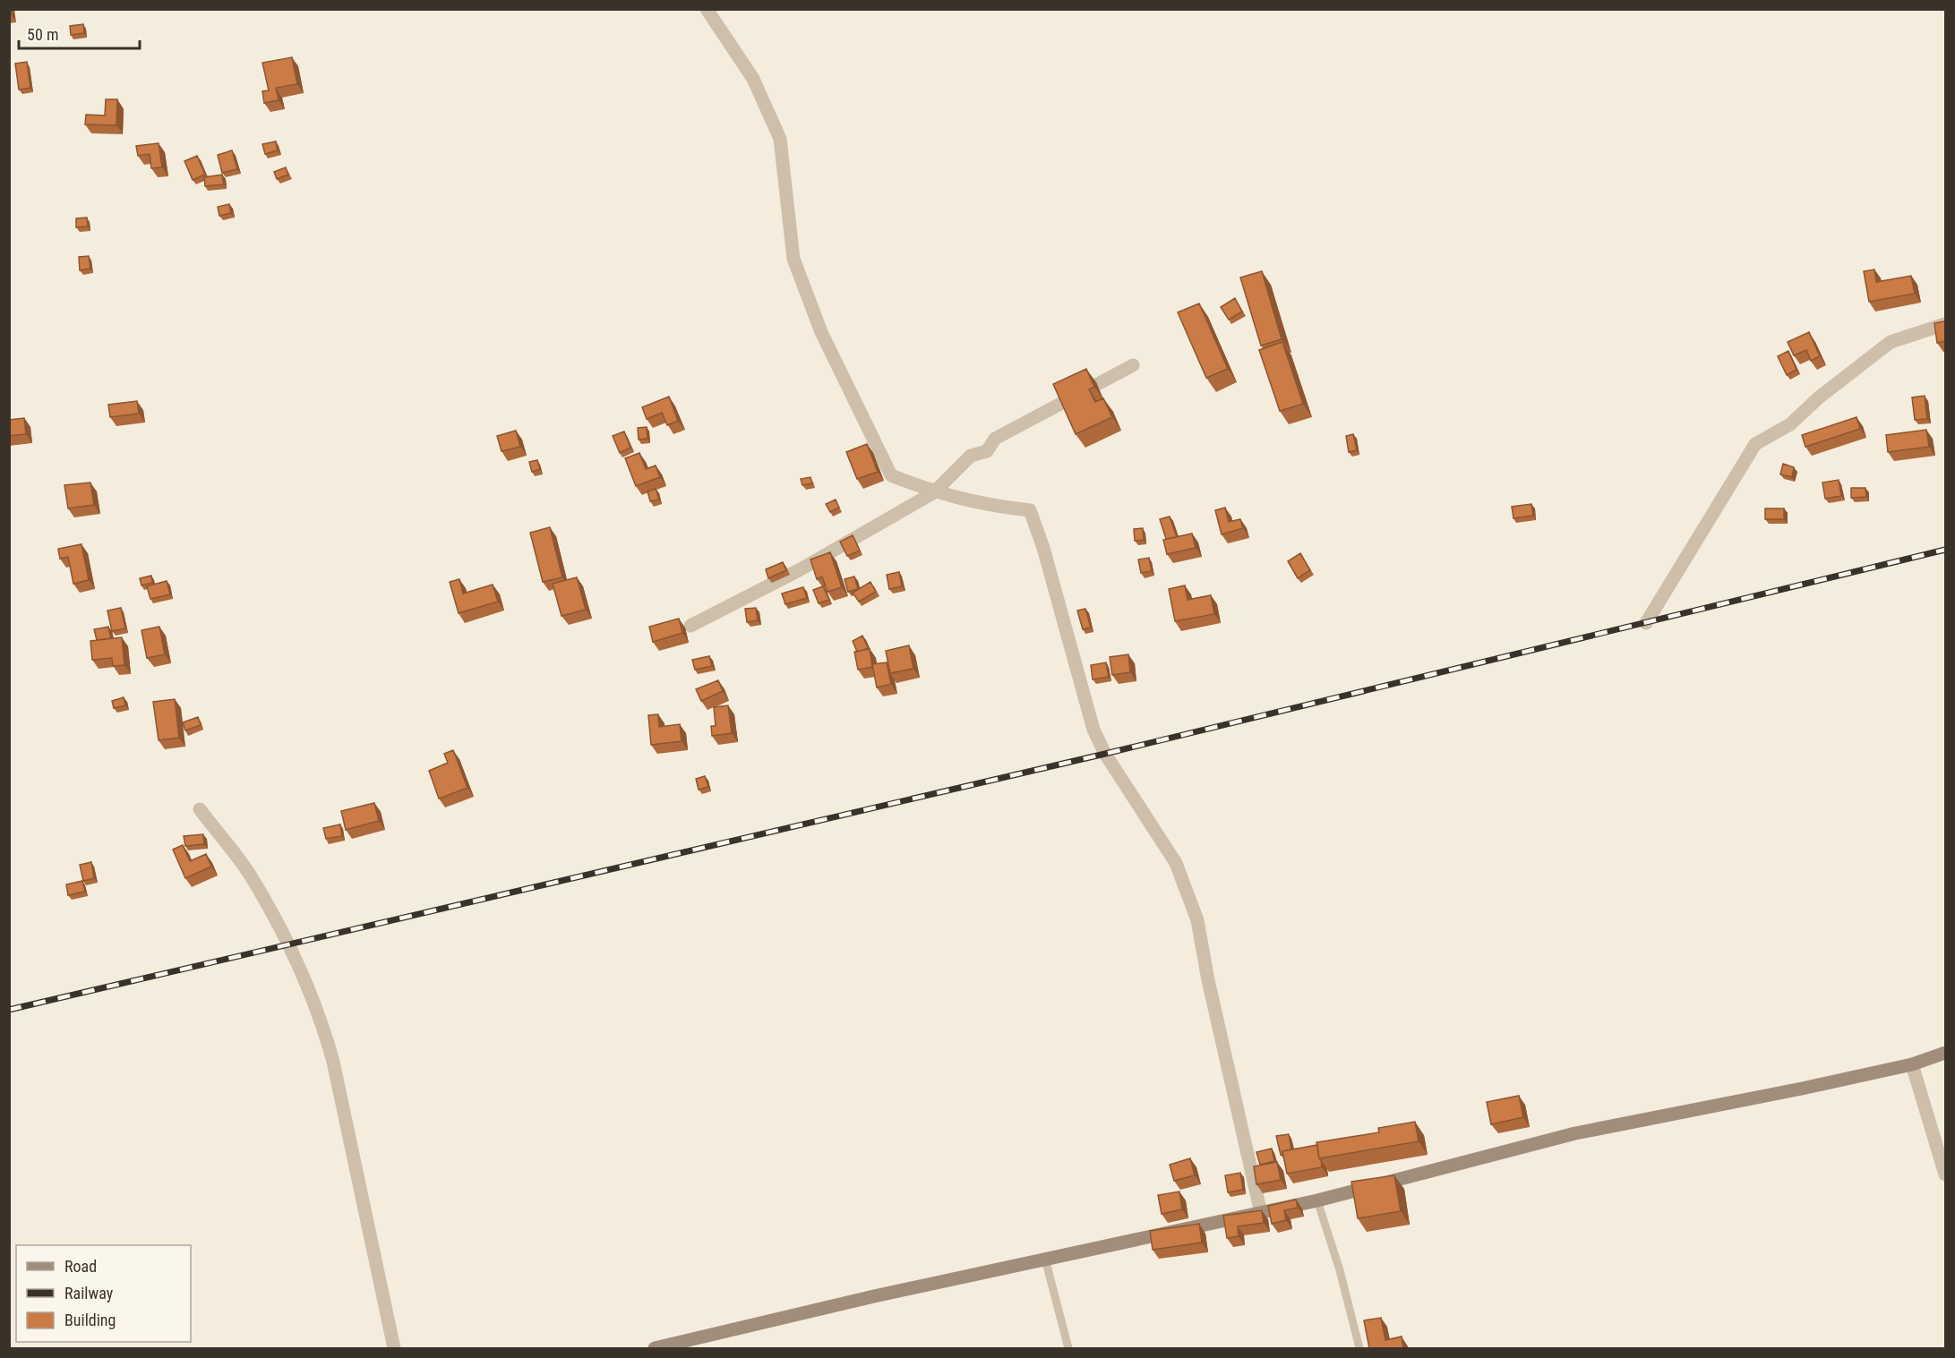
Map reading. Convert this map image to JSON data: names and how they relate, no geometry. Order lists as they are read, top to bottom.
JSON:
{
  "legend": ["Road", "Railway", "Building"],
  "scale_bar": "50 m"
}
